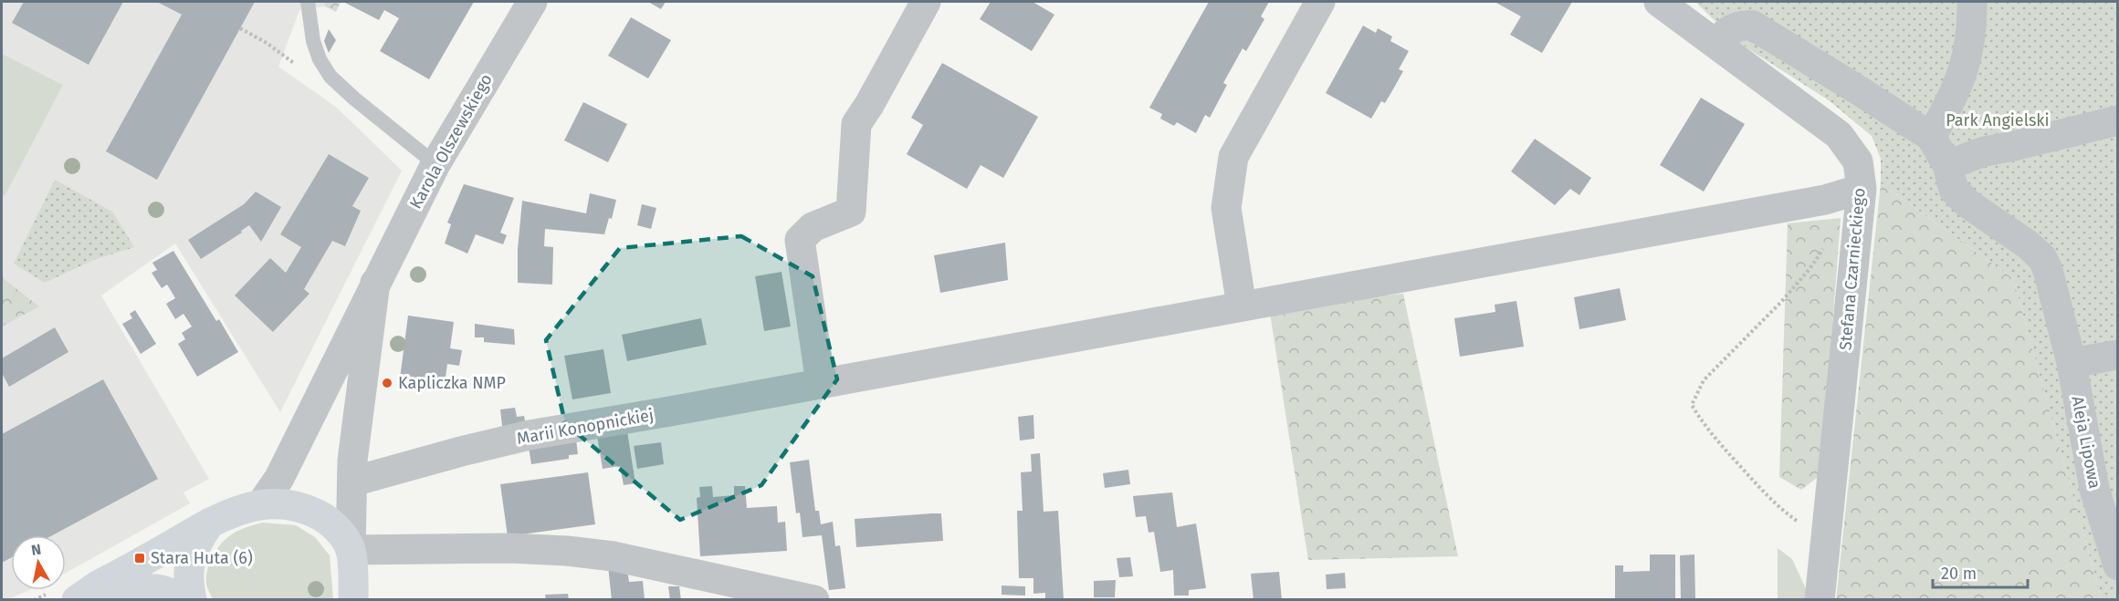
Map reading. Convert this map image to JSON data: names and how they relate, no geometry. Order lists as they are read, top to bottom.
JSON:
{
  "streets": {
    "street": [
      "Karola Olszewskiego",
      "Stefana Czarnieckiego",
      "Marii Konopnickiej",
      "Aleja Lipowa"
    ]
  },
  "crossings": [
    ["Karola Olszewskiego", "Marii Konopnickiej"],
    ["Stefana Czarnieckiego", "Marii Konopnickiej"]
  ],
  "parks": ["Park Angielski"],
  "places": {
    "other": ["Kapliczka NMP"],
    "transit": ["Stara Huta (6)"]
  },
  "scale_bar": "20 m",
  "north": "top"
}
